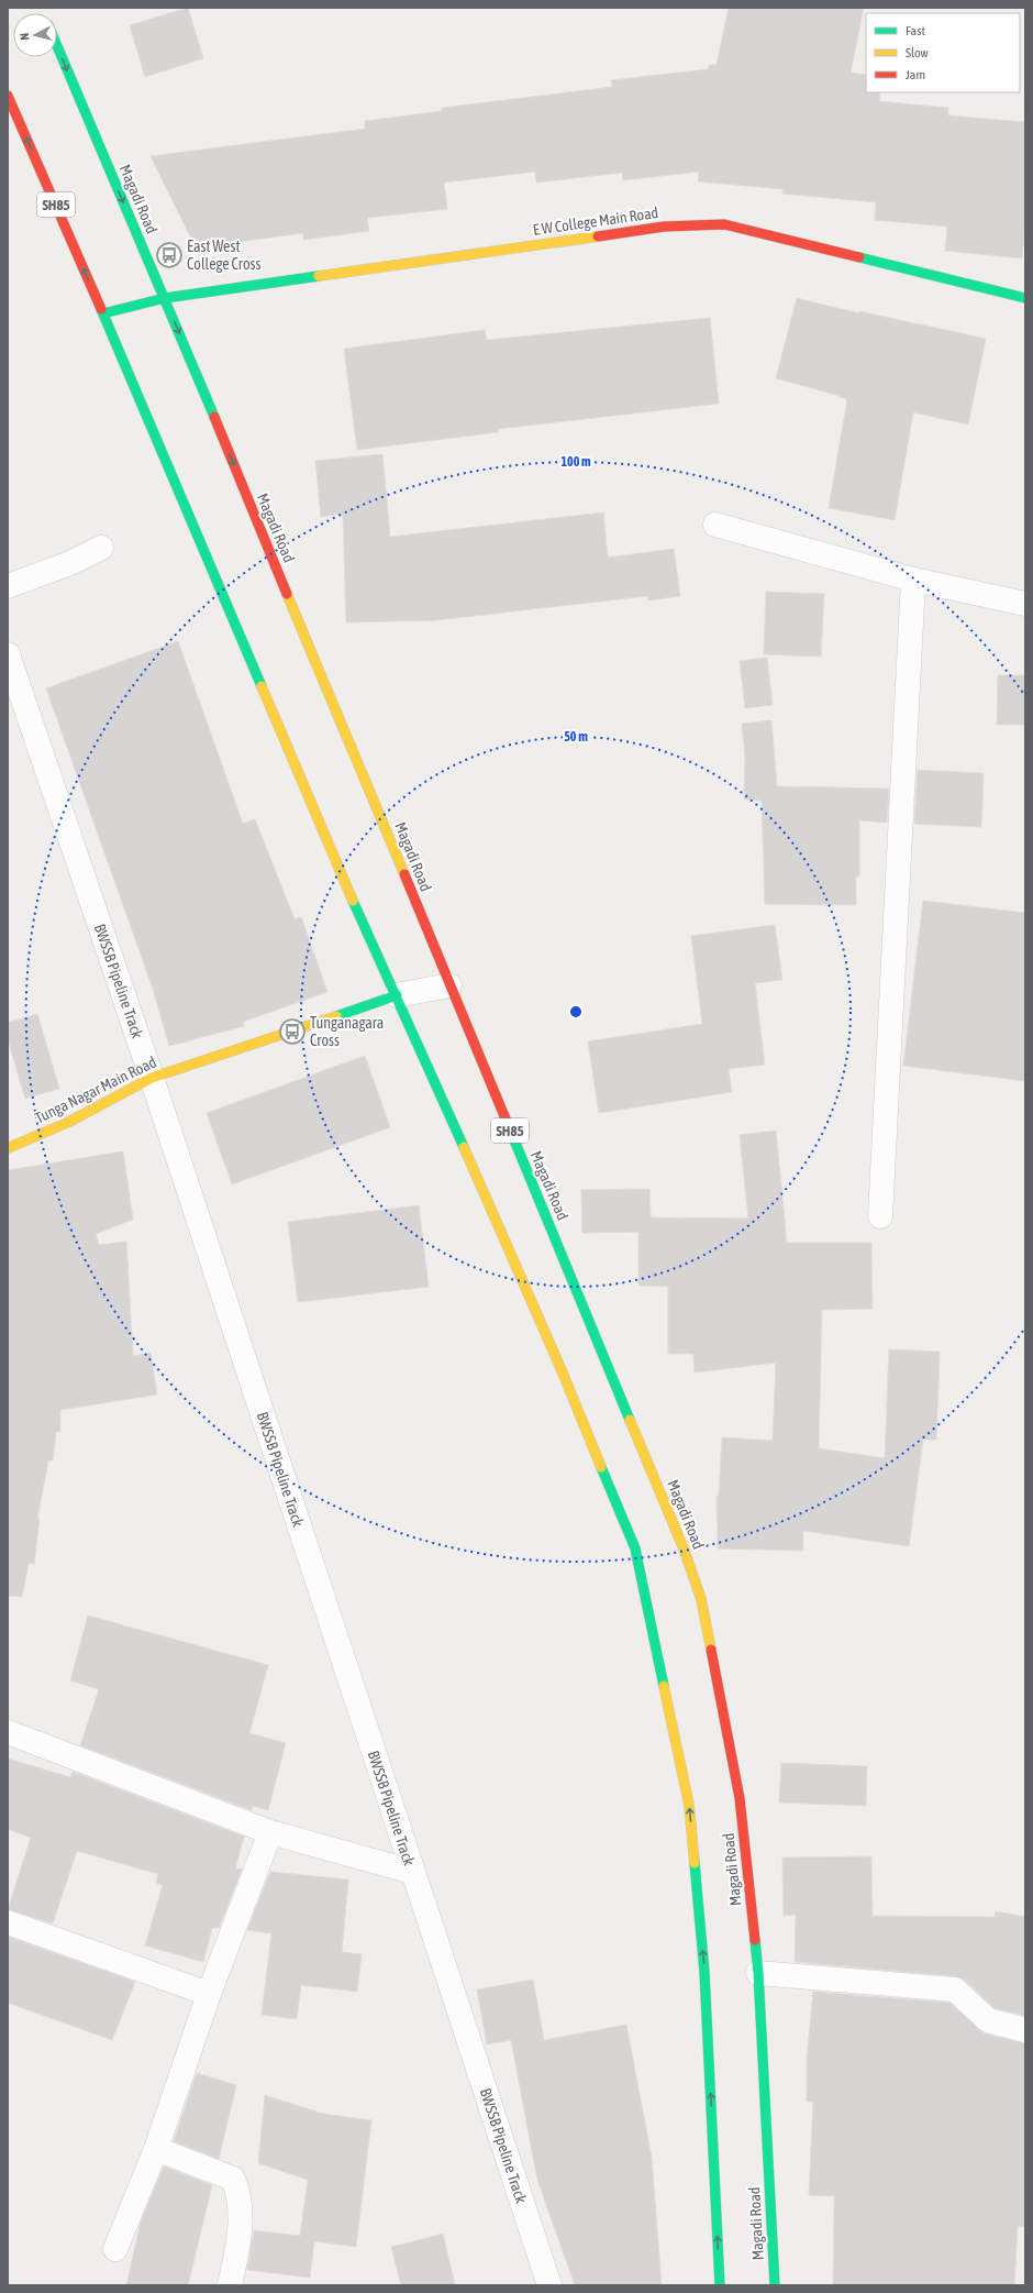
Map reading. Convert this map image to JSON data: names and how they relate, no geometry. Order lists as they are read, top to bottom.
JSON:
{
  "streets": {
    "main road": [
      "Magadi Road",
      "SH85",
      "E W College Main Road",
      "Tunga Nagar Main Road"
    ],
    "street": ["BWSSB Pipeline Track"]
  },
  "crossings": [
    ["Magadi Road", "E W College Main Road"],
    ["SH85", "E W College Main Road"],
    ["SH85", "Tunga Nagar Main Road"],
    ["BWSSB Pipeline Track", "Tunga Nagar Main Road"]
  ],
  "places": {
    "bus stop": ["East West College Cross", "Tunganagara Cross"]
  },
  "legend": ["Fast", "Slow", "Jam"],
  "north": "left",
  "rings": ["100 m", "50 m"]
}
